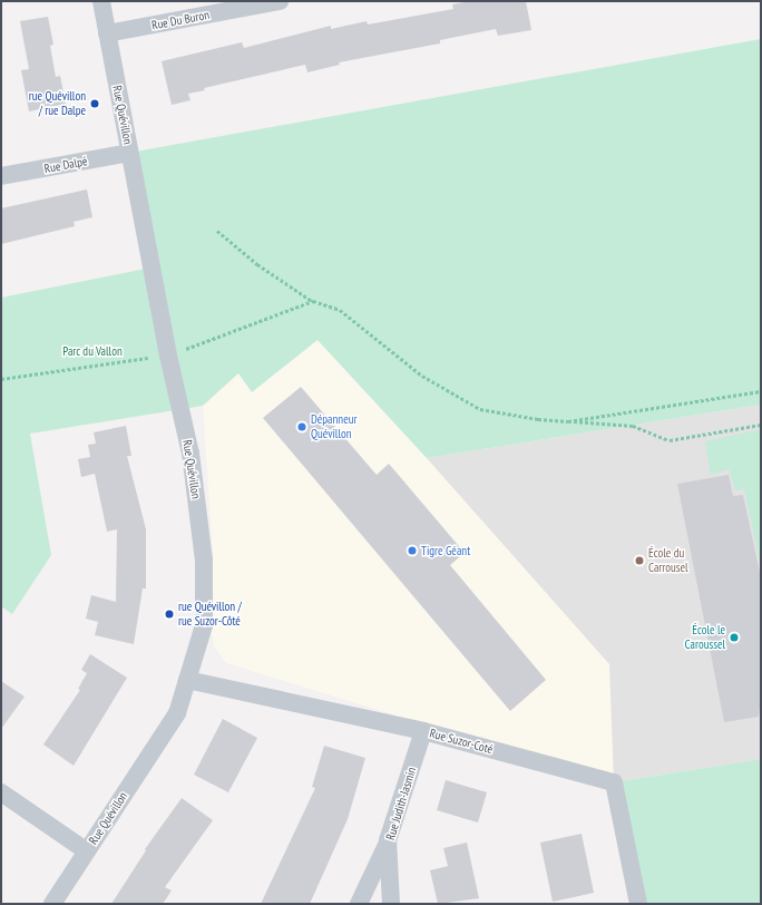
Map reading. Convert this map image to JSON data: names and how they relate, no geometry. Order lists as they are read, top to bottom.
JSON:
{
  "streets": {
    "street": [
      "Rue Du Buron",
      "Rue Quévillon",
      "Rue Dalpé",
      "Rue Suzor-Coté",
      "Rue Judith-Jasmin"
    ]
  },
  "crossings": [
    ["Rue Du Buron", "Rue Quévillon"],
    ["Rue Quévillon", "Rue Dalpé"],
    ["Rue Quévillon", "Rue Suzor-Coté"],
    ["Rue Suzor-Coté", "Rue Judith-Jasmin"]
  ],
  "parks": ["Parc du Vallon"],
  "places": [
    "rue Quévillon / rue Dalpe",
    "Dépanneur Quévillon",
    "Tigre Géant",
    "École du Carrousel",
    "rue Quévillon / rue Suzor-Côté",
    "École le Caroussel"
  ]
}
